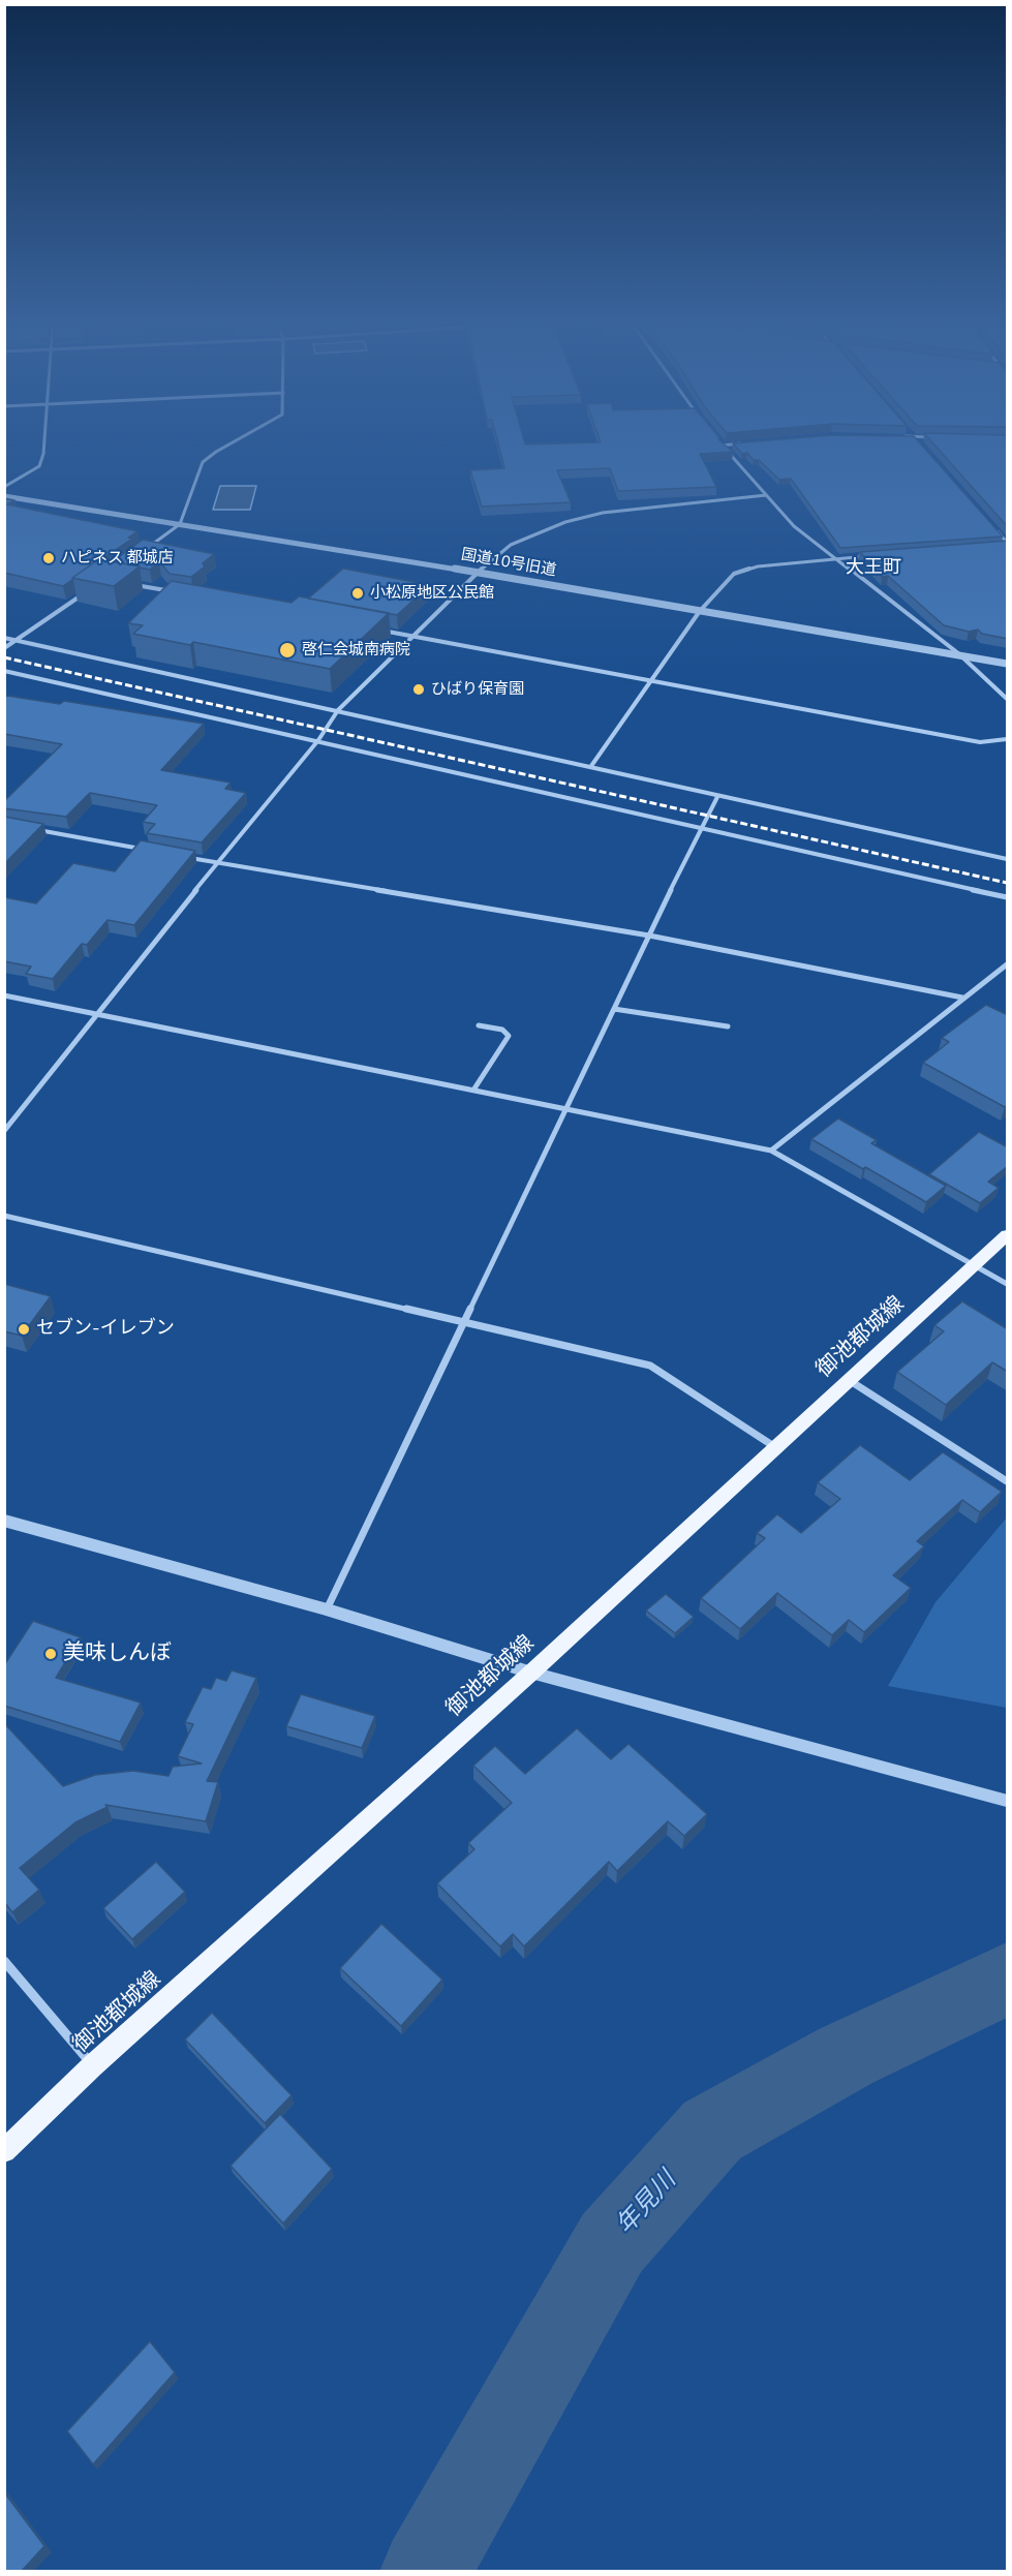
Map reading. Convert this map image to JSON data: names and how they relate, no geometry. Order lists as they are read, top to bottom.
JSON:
{
  "streets": {
    "main road": ["御池都城線"],
    "street": ["国道10号旧道"]
  },
  "districts": ["大王町"],
  "water": ["年見川"],
  "places": [
    "ハピネス 都城店",
    "小松原地区公民館",
    "啓仁会城南病院",
    "ひばり保育園",
    "セブン-イレブン",
    "美味しんぼ"
  ]
}
